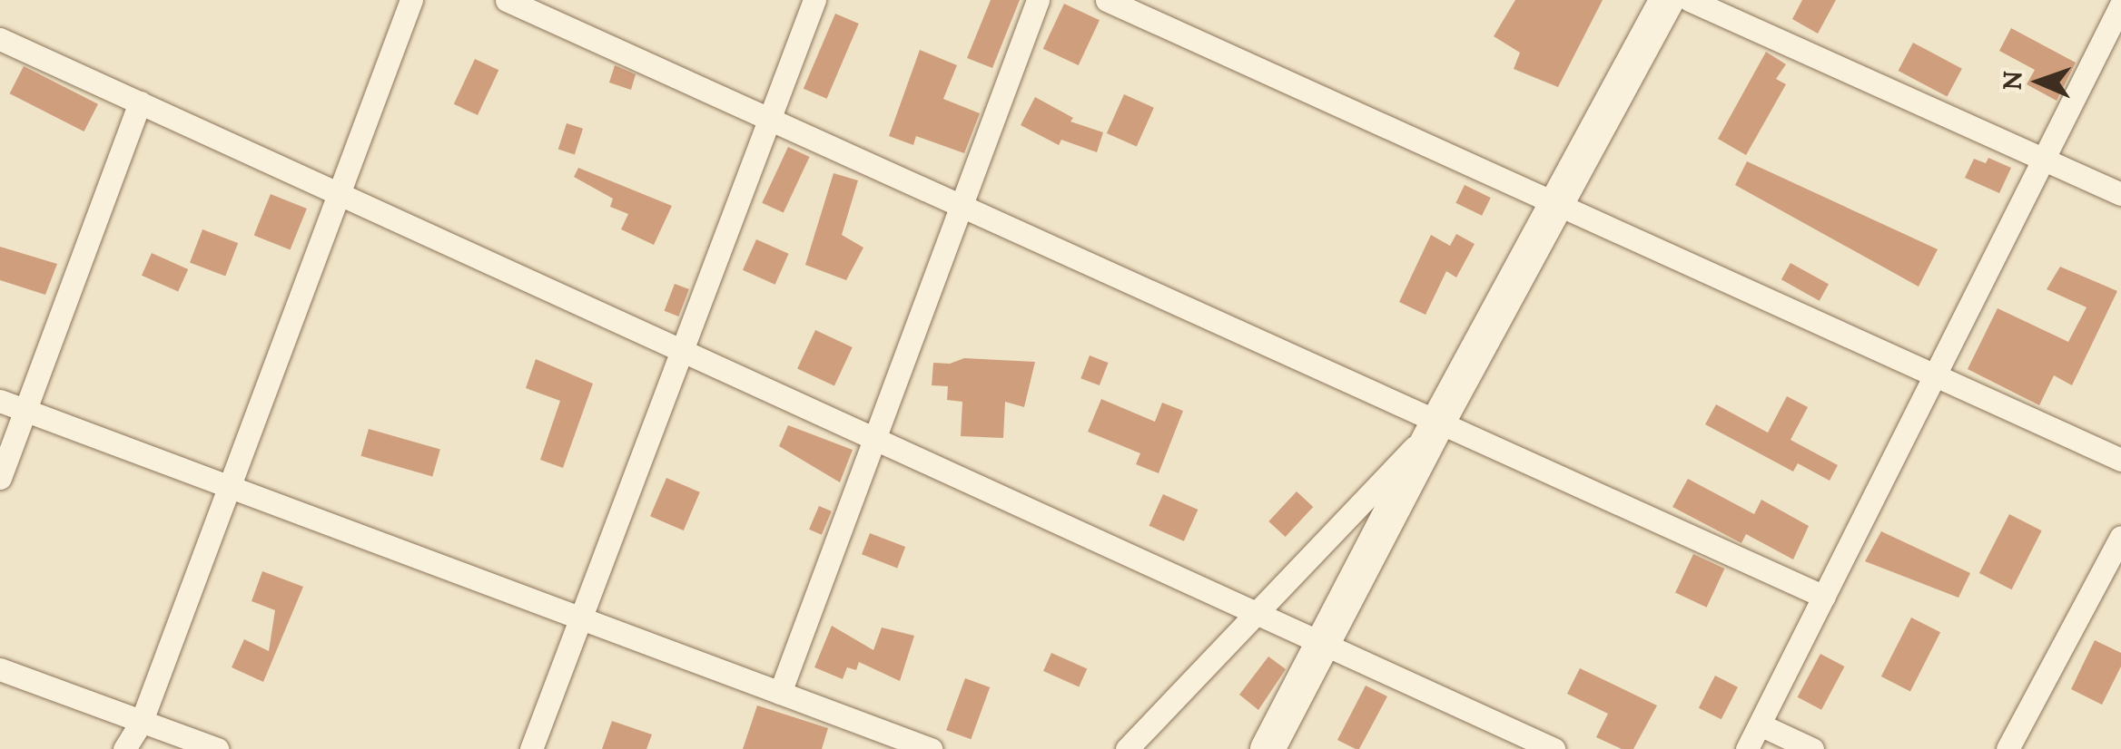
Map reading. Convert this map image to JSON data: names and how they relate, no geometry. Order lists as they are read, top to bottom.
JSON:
{
  "north": "left"
}
